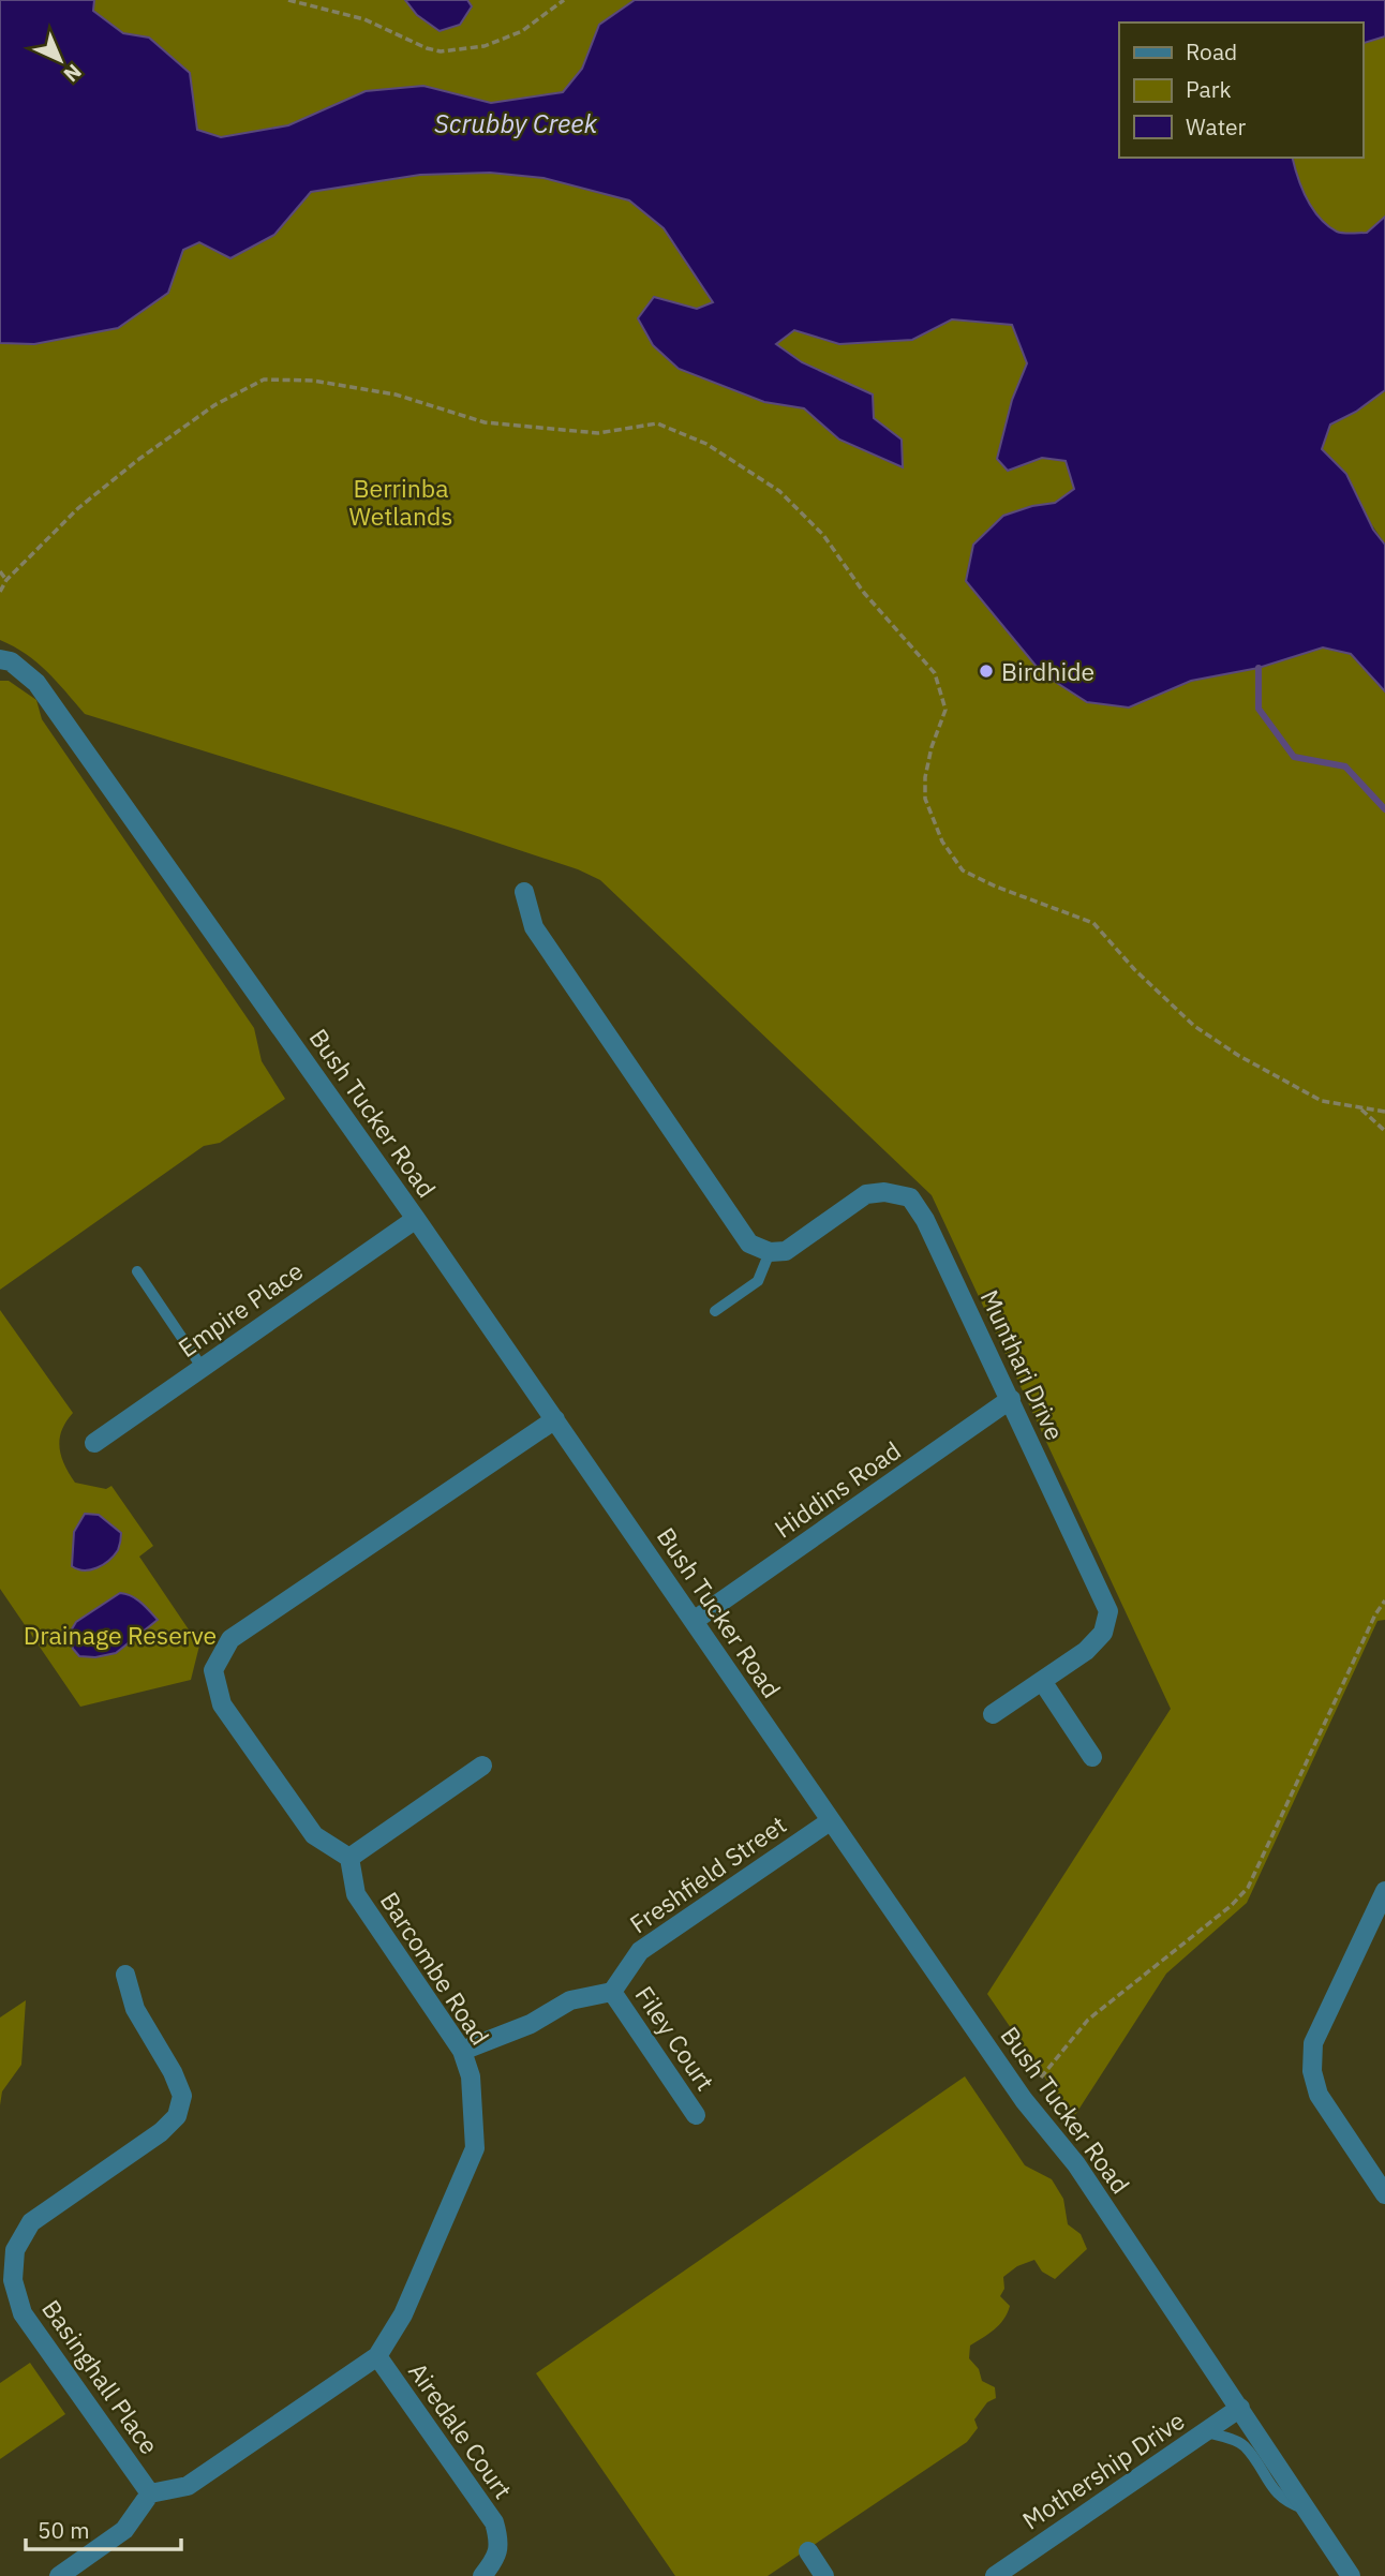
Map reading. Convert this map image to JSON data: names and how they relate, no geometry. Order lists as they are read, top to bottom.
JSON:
{
  "streets": {
    "street": [
      "Bush Tucker Road",
      "Empire Place",
      "Munthari Drive",
      "Hiddins Road",
      "Freshfield Street",
      "Barcombe Road",
      "Filey Court",
      "Basinghall Place",
      "Airedale Court",
      "Mothership Drive"
    ]
  },
  "crossings": [
    ["Bush Tucker Road", "Empire Place"],
    ["Bush Tucker Road", "Hiddins Road"],
    ["Bush Tucker Road", "Freshfield Street"],
    ["Bush Tucker Road", "Mothership Drive"],
    ["Munthari Drive", "Hiddins Road"],
    ["Freshfield Street", "Filey Court"],
    ["Barcombe Road", "Basinghall Place"],
    ["Barcombe Road", "Airedale Court"]
  ],
  "water": ["Scrubby Creek"],
  "parks": ["Berrinba Wetlands", "Drainage Reserve"],
  "places": ["Birdhide"],
  "legend": ["Road", "Park", "Water"],
  "scale_bar": "50 m",
  "north": "bottom right"
}
